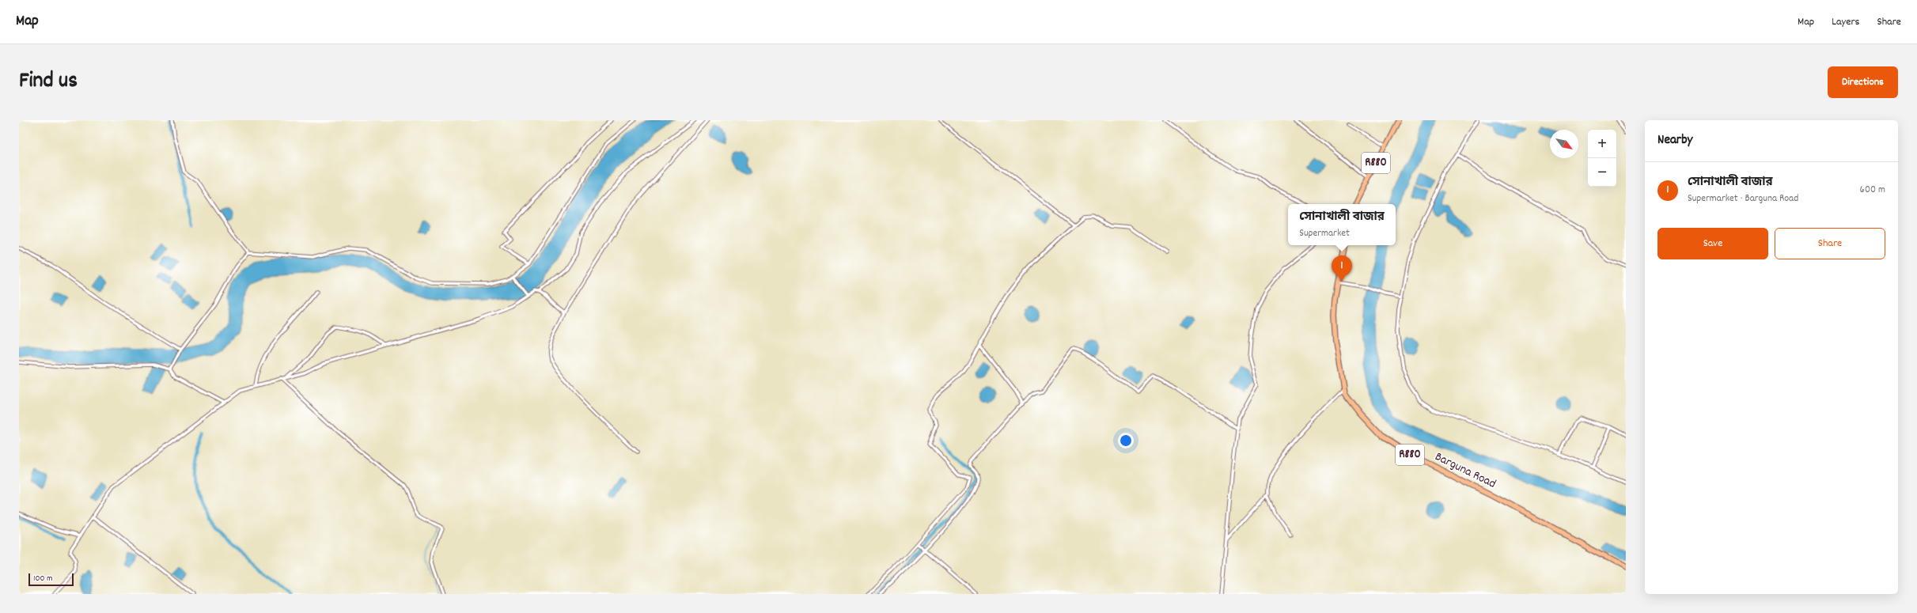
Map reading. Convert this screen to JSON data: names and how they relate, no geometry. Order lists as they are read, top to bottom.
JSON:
{
  "streets": {
    "main road": ["R880", "Barguna Road"]
  },
  "scale_bar": "100 m",
  "north": "bottom right",
  "page": {
    "header": "Map",
    "nav": ["Map", "Layers", "Share"],
    "title": "Find us",
    "buttons": [
      "Directions",
      ["Save", "Share"]
    ],
    "heading": "Nearby",
    "map_buttons": ["+", "−"],
    "list": [
      {
        "mark": "1",
        "name": "সোনাখালী বাজার",
        "note": "Supermarket · Barguna Road",
        "value": "600 m"
      }
    ],
    "popup": ["সোনাখালী বাজার", "Supermarket"],
    "pins": "1",
    "scale": "100 m"
  }
}
